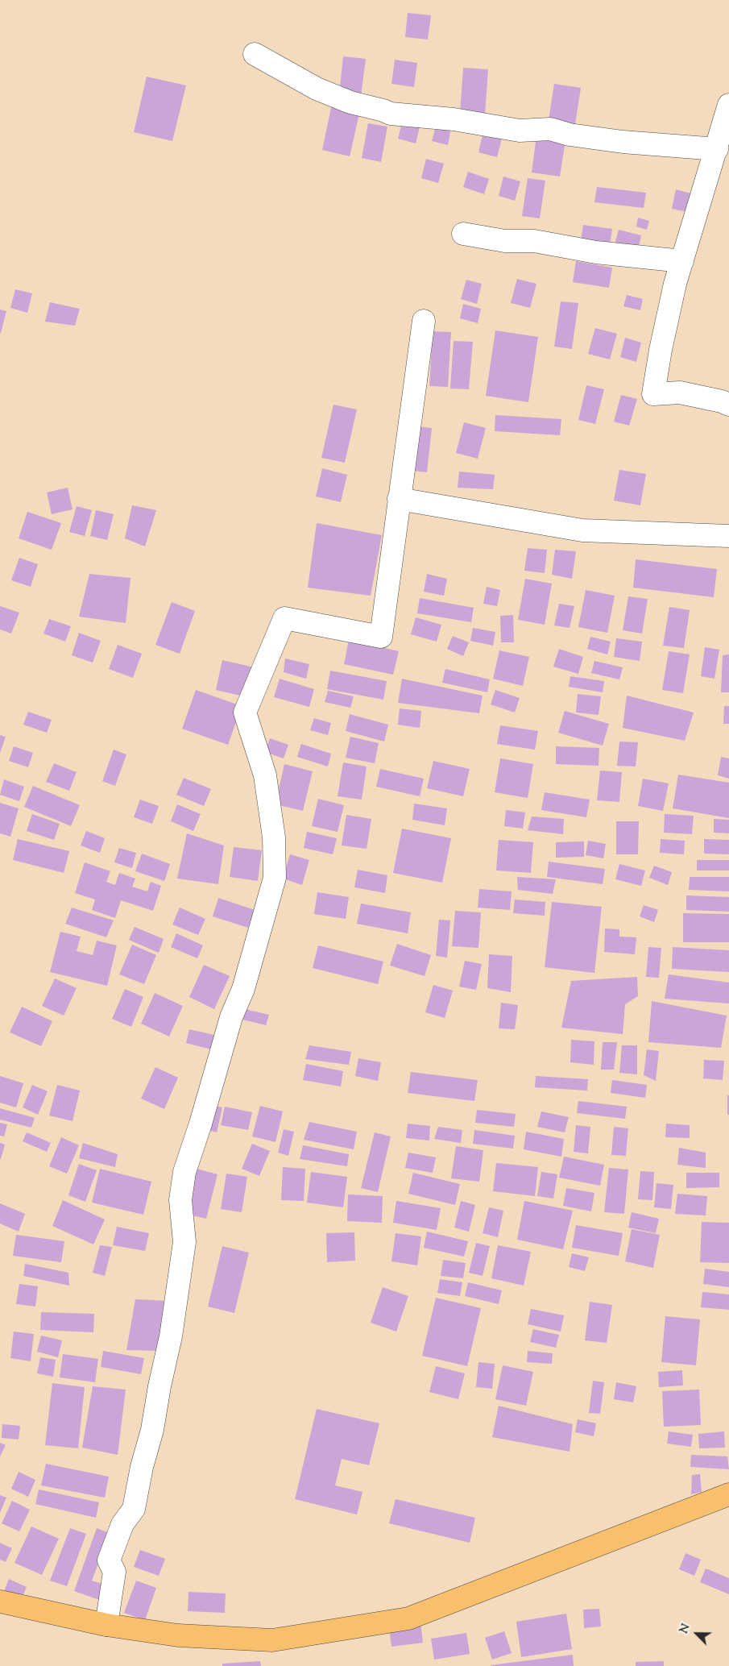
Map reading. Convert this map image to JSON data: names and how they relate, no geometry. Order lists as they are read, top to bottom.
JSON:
{
  "north": "top left"
}
